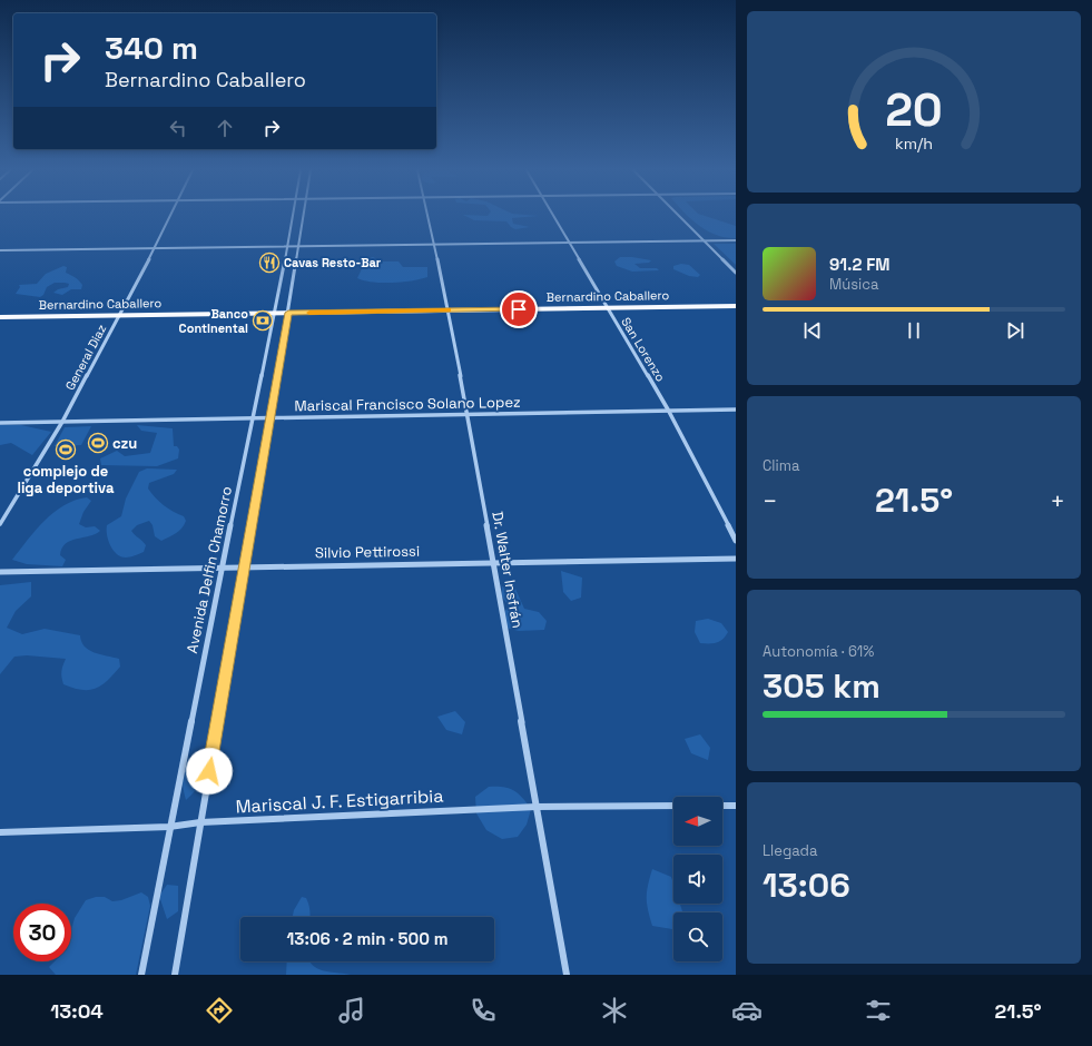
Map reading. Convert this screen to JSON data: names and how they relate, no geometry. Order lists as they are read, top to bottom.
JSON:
{
  "streets": {
    "highway": ["Bernardino Caballero"],
    "street": [
      "San Lorenzo",
      "General Diaz",
      "Mariscal Francisco Solano Lopez",
      "Silvio Pettirossi",
      "Avenida Delfin Chamorro",
      "Dr. Walter Insfrán",
      "Mariscal J. F. Estigarribia"
    ]
  },
  "crossings": [
    ["Bernardino Caballero", "San Lorenzo"],
    ["Bernardino Caballero", "General Diaz"],
    ["Bernardino Caballero", "Avenida Delfin Chamorro"],
    ["Bernardino Caballero", "Dr. Walter Insfrán"],
    ["San Lorenzo", "Mariscal Francisco Solano Lopez"],
    ["General Diaz", "Mariscal Francisco Solano Lopez"],
    ["Mariscal Francisco Solano Lopez", "Avenida Delfin Chamorro"],
    ["Mariscal Francisco Solano Lopez", "Dr. Walter Insfrán"],
    ["Silvio Pettirossi", "Avenida Delfin Chamorro"],
    ["Silvio Pettirossi", "Dr. Walter Insfrán"],
    ["Avenida Delfin Chamorro", "Mariscal J. F. Estigarribia"],
    ["Dr. Walter Insfrán", "Mariscal J. F. Estigarribia"]
  ],
  "places": {
    "restaurant": ["Cavas Resto-Bar"],
    "bank": ["Banco Continental"],
    "sports": ["czu", "complejo de liga deportiva"]
  },
  "north": "left",
  "page": {
    "turn": ["340 m", "Bernardino Caballero"],
    "song": ["91.2 FM", "Música"],
    "tile": [
      "Clima",
      ["Autonomía · 61%", "305 km"],
      ["Llegada", "13:06"]
    ],
    "heat": ["−", "21.5°", "+"],
    "limit": "30",
    "trip": "13:06 · 2 min · 500 m",
    "tabs": ["13:04", "21.5°"],
    "gauge": ["20", "km/h"]
  }
}
